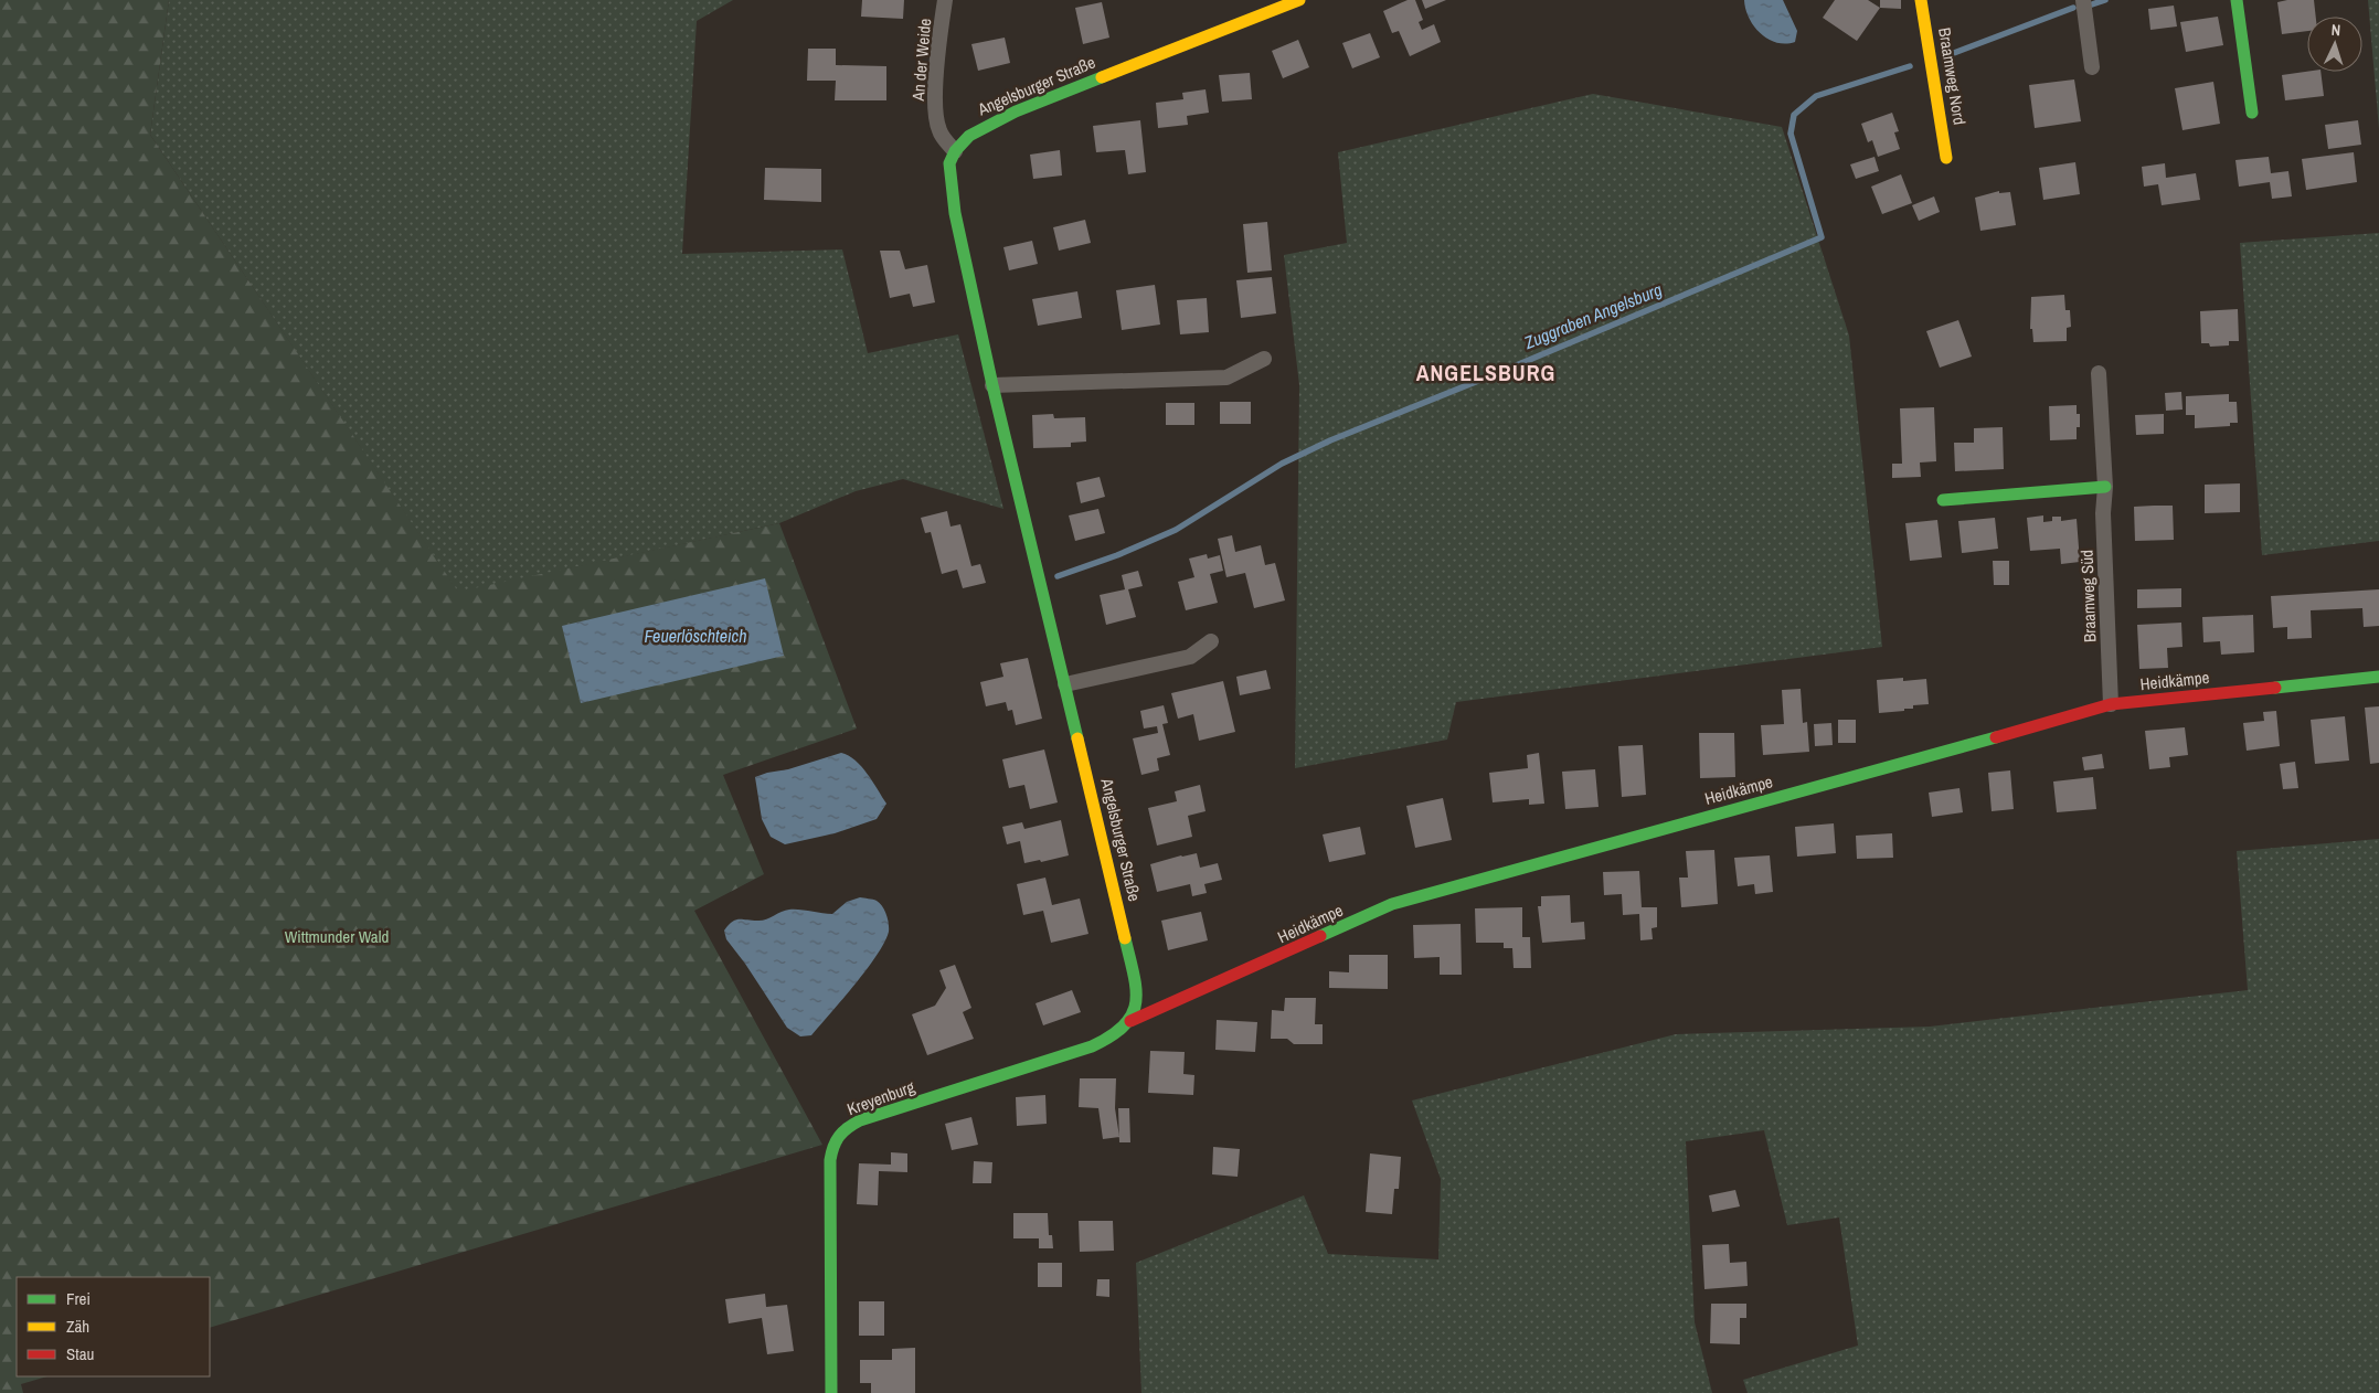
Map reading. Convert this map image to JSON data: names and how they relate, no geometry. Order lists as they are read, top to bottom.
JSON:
{
  "streets": {
    "street": [
      "An der Weide",
      "Braamweg Nord",
      "Angelsburger Straße",
      "Braamweg Süd",
      "Heidkämpe",
      "Kreyenburg"
    ]
  },
  "crossings": [
    ["An der Weide", "Angelsburger Straße"],
    ["Angelsburger Straße", "Heidkämpe"],
    ["Angelsburger Straße", "Kreyenburg"],
    ["Braamweg Süd", "Heidkämpe"],
    ["Heidkämpe", "Kreyenburg"]
  ],
  "districts": ["ANGELSBURG"],
  "water": ["Zuggraben Angelsburg", "Feuerlöschteich"],
  "parks": ["Wittmunder Wald"],
  "legend": ["Frei", "Zäh", "Stau"],
  "north": "top"
}
